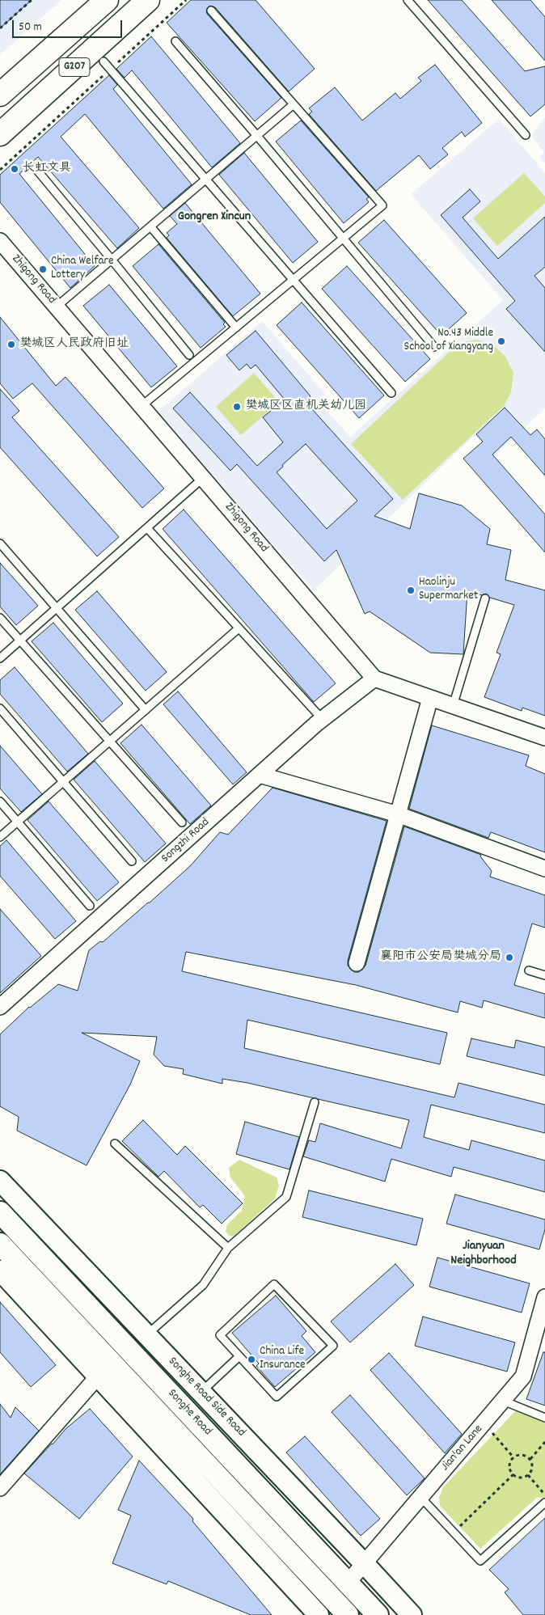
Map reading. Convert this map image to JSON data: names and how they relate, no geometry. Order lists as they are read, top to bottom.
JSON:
{
  "streets": {
    "highway": ["G207"],
    "main road": ["Songhe Road"],
    "street": [
      "Zhigong Road",
      "Songzhi Road",
      "Songhe Road Side Road",
      "Jian'an Lane"
    ]
  },
  "crossings": [
    ["Zhigong Road", "Songzhi Road"],
    ["Songhe Road Side Road", "Jian'an Lane"],
    ["Songhe Road", "Jian'an Lane"]
  ],
  "districts": ["Gongren Xincun", "Jianyuan Neighborhood"],
  "places": [
    "长虹文具",
    "China Welfare Lottery",
    "No.43 Middle School of Xiangyang",
    "樊城区人民政府旧址",
    "樊城区区直机关幼儿园",
    "Haolinju Supermarket",
    "襄阳市公安局樊城分局",
    "China Life Insurance"
  ],
  "scale_bar": "50 m"
}
